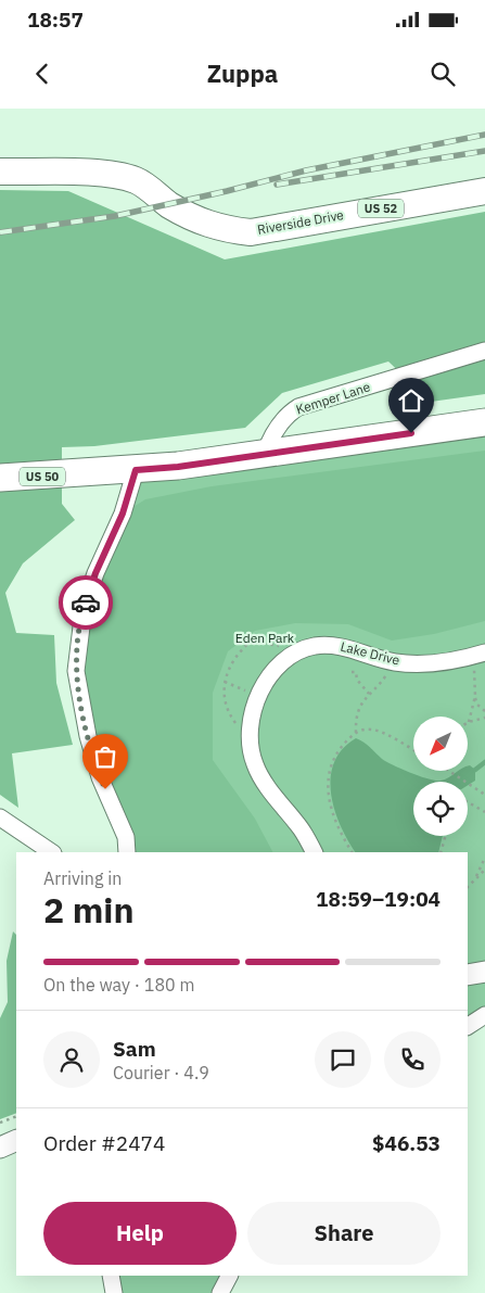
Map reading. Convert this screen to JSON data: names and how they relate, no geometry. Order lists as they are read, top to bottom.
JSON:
{
  "streets": {
    "highway": ["US 50"],
    "main road": ["US 52", "Riverside Drive"],
    "street": ["Kemper Lane", "Lake Drive"]
  },
  "crossings": [
    ["Kemper Lane", "US 50"]
  ],
  "parks": ["Eden Park"],
  "north": "bottom left",
  "page": {
    "status": "18:57",
    "header": "Zuppa",
    "heading": ["2 min", "Arriving in", "18:59–19:04"],
    "panel": [
      "Sam",
      "Courier · 4.9",
      "Order #2474",
      "$46.53"
    ],
    "bar": "On the way · 180 m",
    "buttons": ["Help", "Share"]
  }
}
